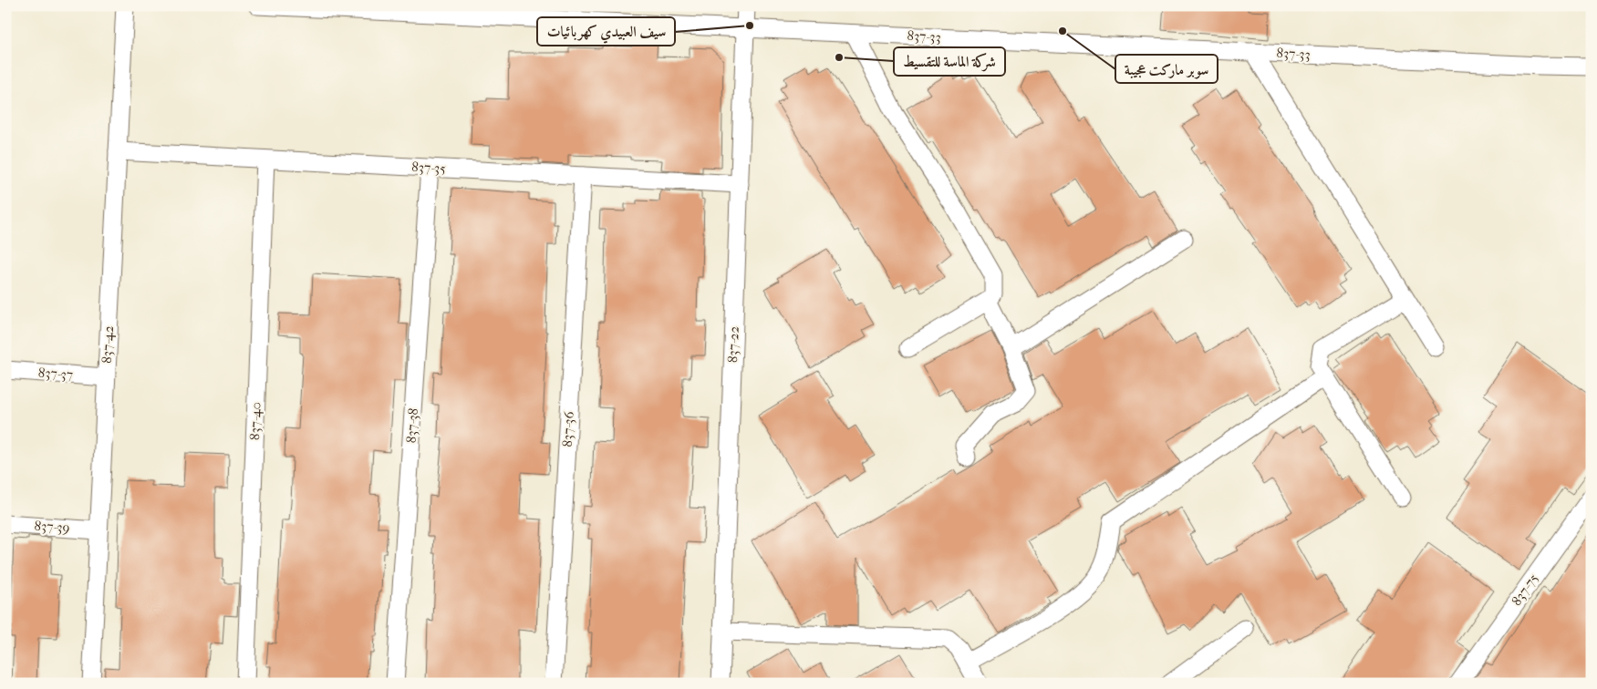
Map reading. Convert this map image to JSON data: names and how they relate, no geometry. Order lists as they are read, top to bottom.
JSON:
{
  "streets": {
    "street": [
      "837-33",
      "837-35",
      "837-42",
      "837-22",
      "837-37",
      "837-40",
      "837-38",
      "837-36",
      "837-39",
      "837-75"
    ]
  },
  "crossings": [
    ["837-33", "837-22"],
    ["837-35", "837-42"],
    ["837-35", "837-22"],
    ["837-35", "837-40"],
    ["837-35", "837-38"],
    ["837-35", "837-36"],
    ["837-42", "837-37"],
    ["837-42", "837-39"]
  ],
  "places": ["سيف العبيدي كهربائيات", "سوبر ماركت عجيبة", "شركة الماسة للتقسيط"]
}
